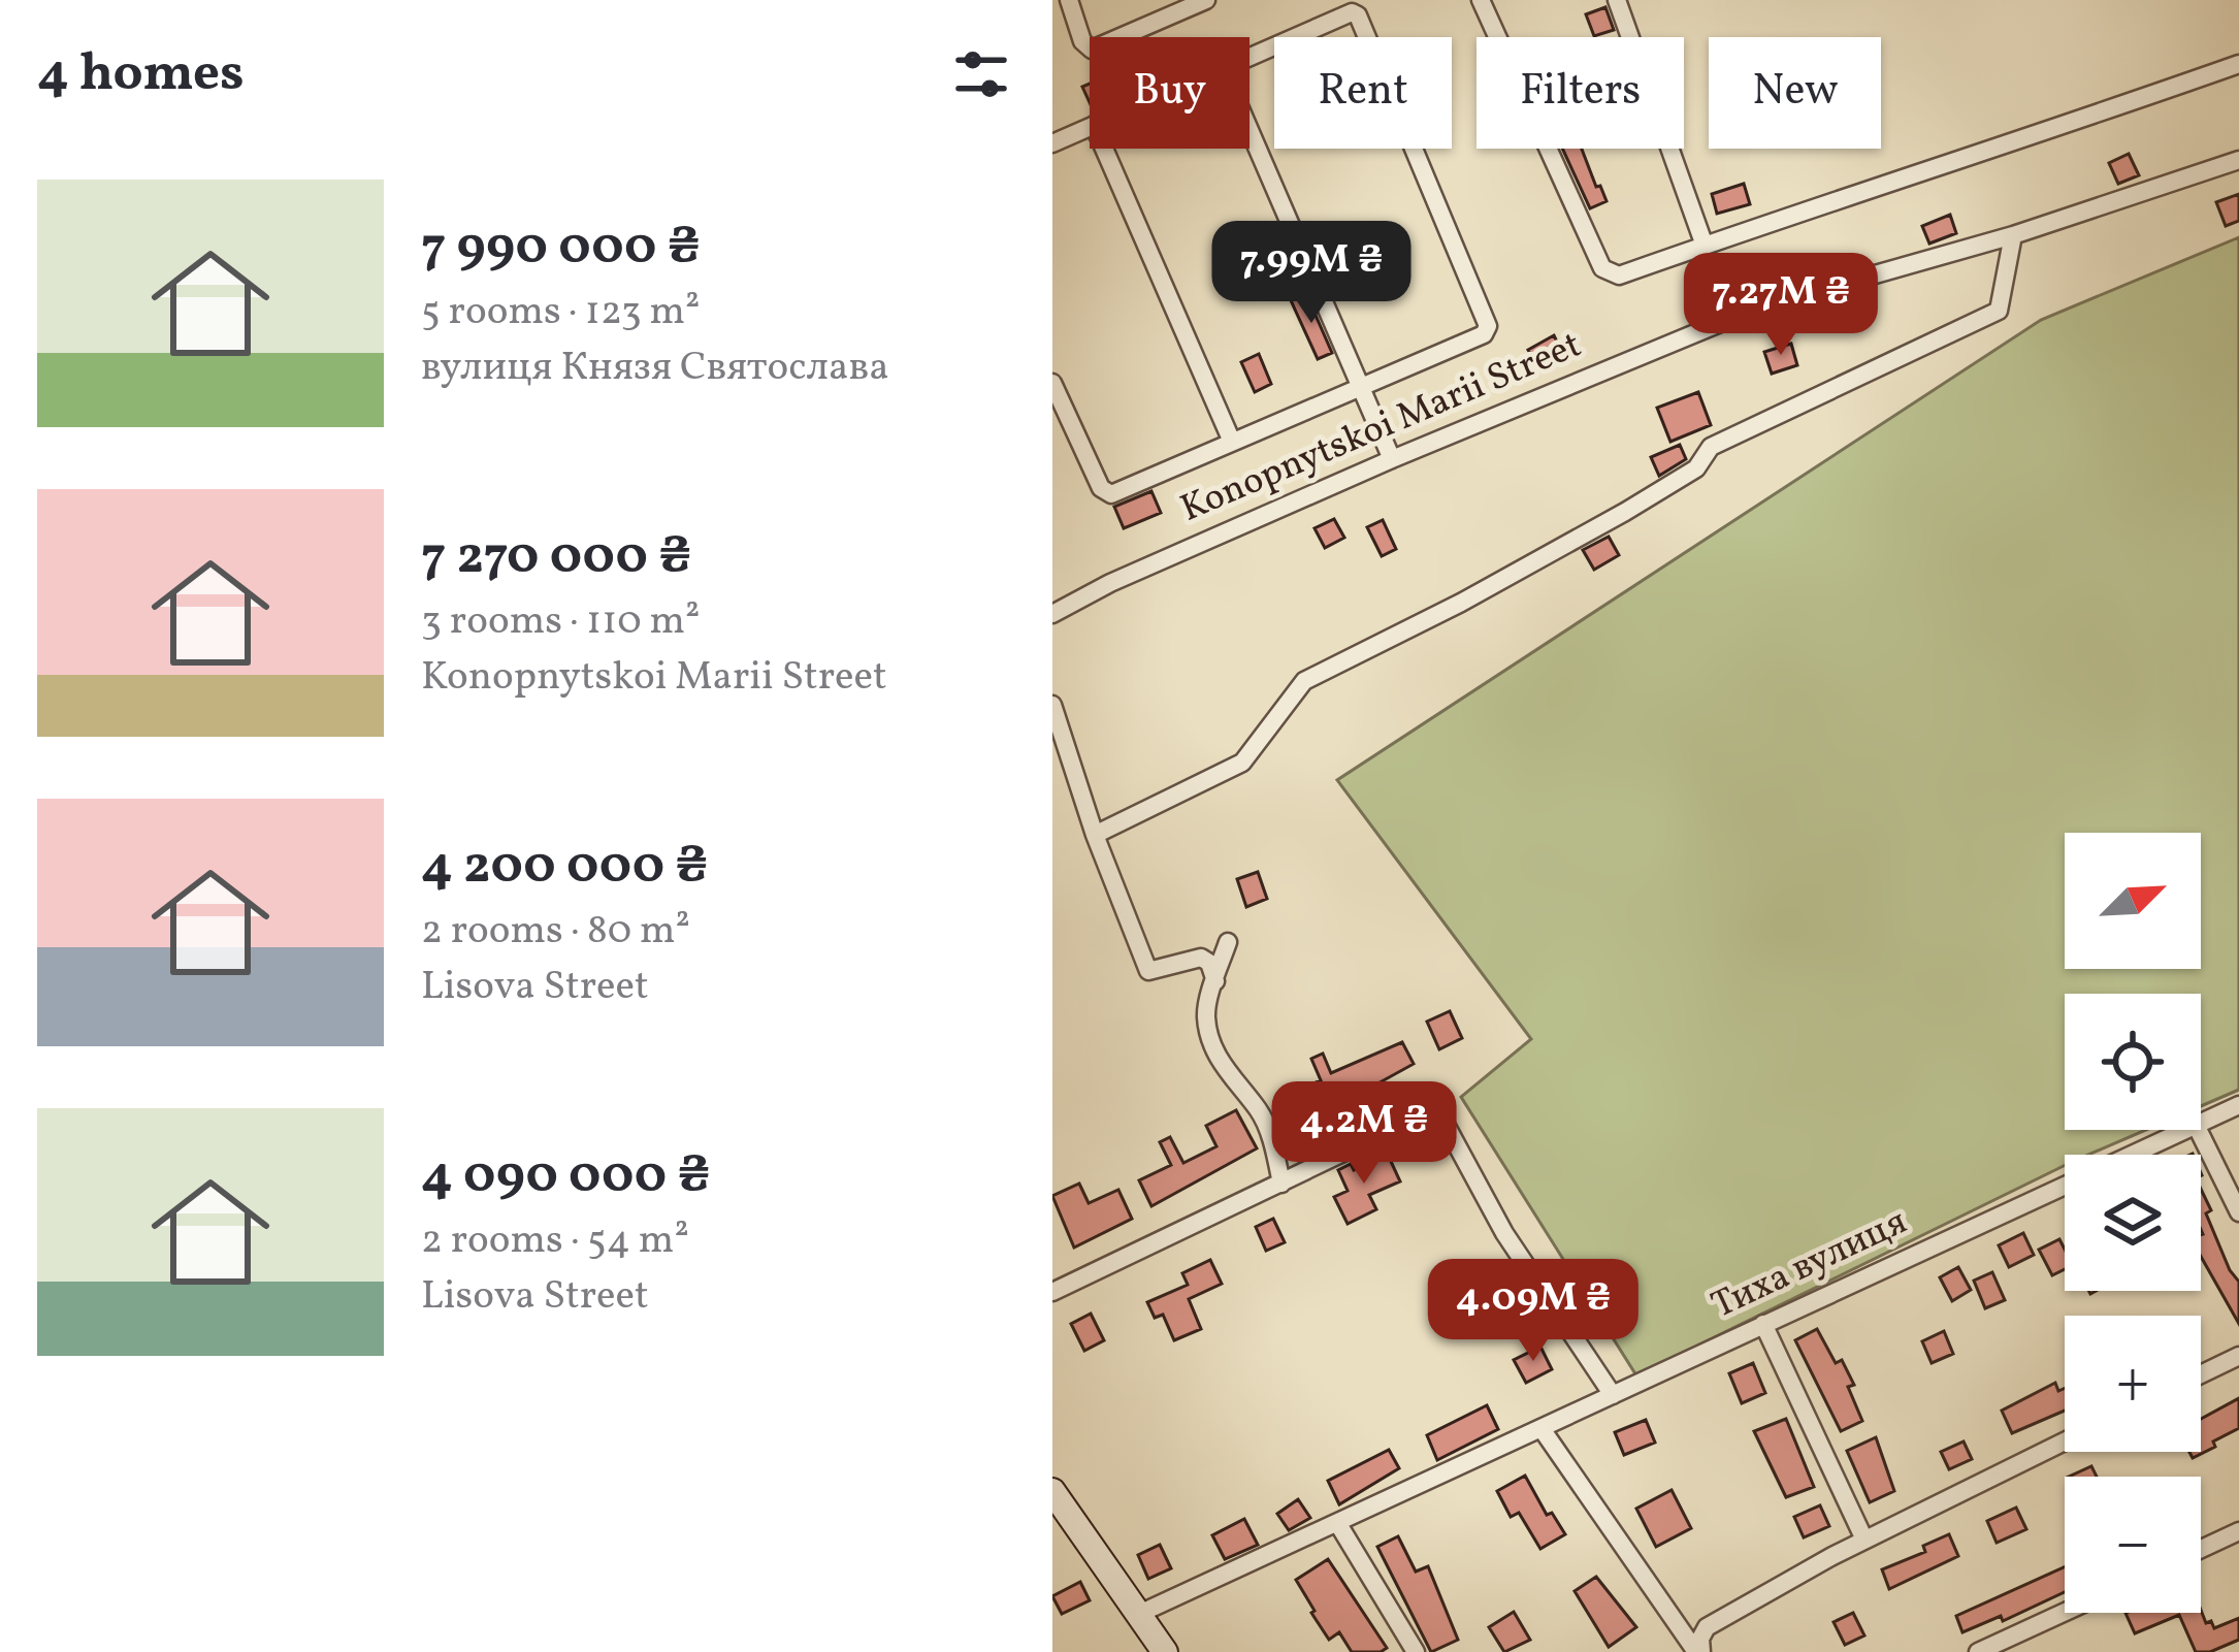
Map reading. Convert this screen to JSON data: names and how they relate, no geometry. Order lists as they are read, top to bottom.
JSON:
{
  "streets": {
    "street": ["Konopnytskoi Marii Street", "Тиха вулиця"]
  },
  "north": "top right",
  "page": {
    "heading": "4 homes",
    "chip": [
      "Buy",
      "Rent",
      "Filters",
      "New"
    ],
    "list": [
      {
        "name": "7 990 000 ₴",
        "note": "5 rooms · 123 m² · вулиця Князя Святослава"
      },
      {
        "name": "7 270 000 ₴",
        "note": "3 rooms · 110 m² · Konopnytskoi Marii Street"
      },
      {
        "name": "4 200 000 ₴",
        "note": "2 rooms · 80 m² · Lisova Street"
      },
      {
        "name": "4 090 000 ₴",
        "note": "2 rooms · 54 m² · Lisova Street"
      }
    ],
    "price": [
      "7.99M ₴",
      "7.27M ₴",
      "4.2M ₴",
      "4.09M ₴"
    ],
    "map_buttons": ["+", "−"]
  }
}
